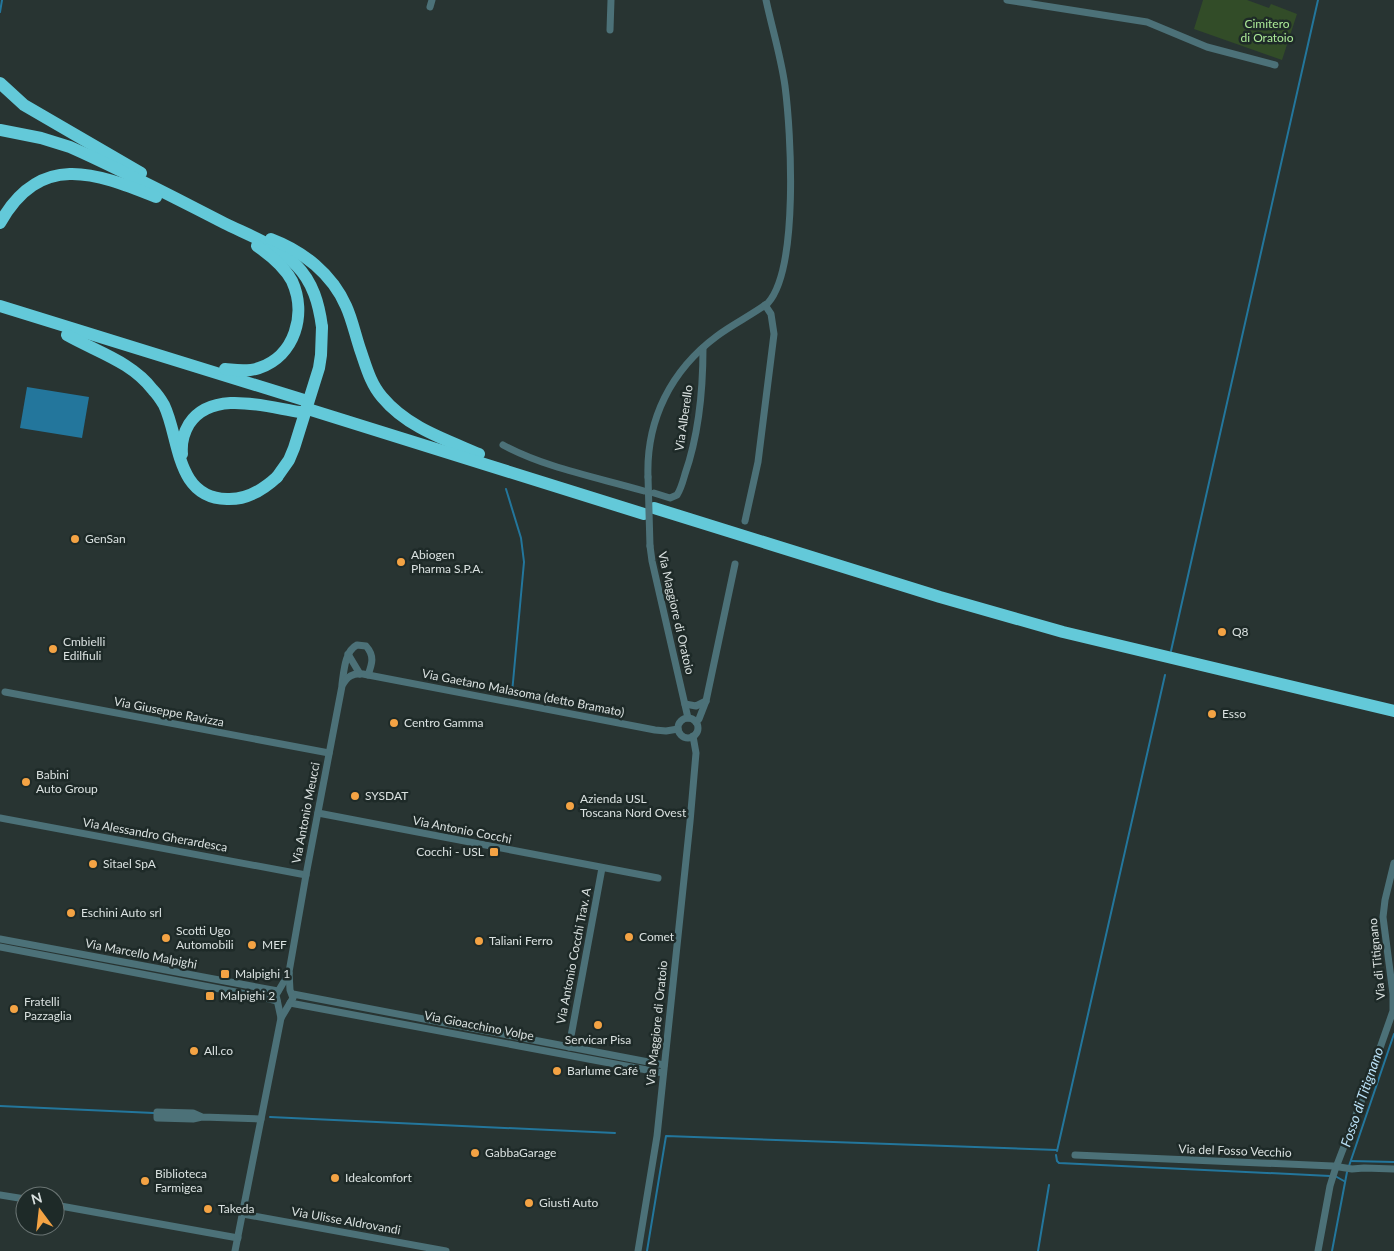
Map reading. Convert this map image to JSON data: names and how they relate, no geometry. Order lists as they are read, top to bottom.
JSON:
{
  "streets": {
    "street": [
      "Via Alberello",
      "Via Maggiore di Oratoio",
      "Via Gaetano Malasoma (detto Bramato)",
      "Via Giuseppe Ravizza",
      "Via Antonio Meucci",
      "Via Antonio Cocchi",
      "Via Alessandro Gherardesca",
      "Via Marcello Malpighi",
      "Via Antonio Cocchi Trav. A",
      "Via di Titignano",
      "Via Gioacchino Volpe",
      "Via del Fosso Vecchio",
      "Via Ulisse Aldrovandi"
    ]
  },
  "crossings": [
    ["Via Alberello", "Via Maggiore di Oratoio"],
    ["Via Maggiore di Oratoio", "Via Gaetano Malasoma (detto Bramato)"],
    ["Via Maggiore di Oratoio", "Via Gioacchino Volpe"],
    ["Via Giuseppe Ravizza", "Via Antonio Meucci"],
    ["Via Antonio Meucci", "Via Antonio Cocchi"],
    ["Via Antonio Meucci", "Via Alessandro Gherardesca"],
    ["Via Antonio Meucci", "Via Marcello Malpighi"],
    ["Via Antonio Meucci", "Via Gioacchino Volpe"],
    ["Via Antonio Meucci", "Via Ulisse Aldrovandi"],
    ["Via Antonio Cocchi", "Via Antonio Cocchi Trav. A"],
    ["Via Marcello Malpighi", "Via Gioacchino Volpe"],
    ["Via Antonio Cocchi Trav. A", "Via Gioacchino Volpe"],
    ["Via di Titignano", "Via del Fosso Vecchio"]
  ],
  "water": ["Fosso di Titignano"],
  "parks": ["Cimitero di Oratoio"],
  "places": {
    "other": [
      "GenSan",
      "Abiogen Pharma S.P.A.",
      "Q8",
      "Cmbielli Edilfiuli",
      "Esso",
      "Centro Gamma",
      "Babini Auto Group",
      "SYSDAT",
      "Azienda USL Toscana Nord Ovest",
      "Sitael SpA",
      "Eschini Auto srl",
      "Comet",
      "Scotti Ugo Automobili",
      "Taliani Ferro",
      "MEF",
      "Fratelli Pazzaglia",
      "Servicar Pisa",
      "All.co",
      "Barlume Café",
      "GabbaGarage",
      "Idealcomfort",
      "Biblioteca Farmigea",
      "Giusti Auto",
      "Takeda"
    ],
    "transit": ["Cocchi - USL", "Malpighi 1", "Malpighi 2"]
  },
  "north": "top"
}
